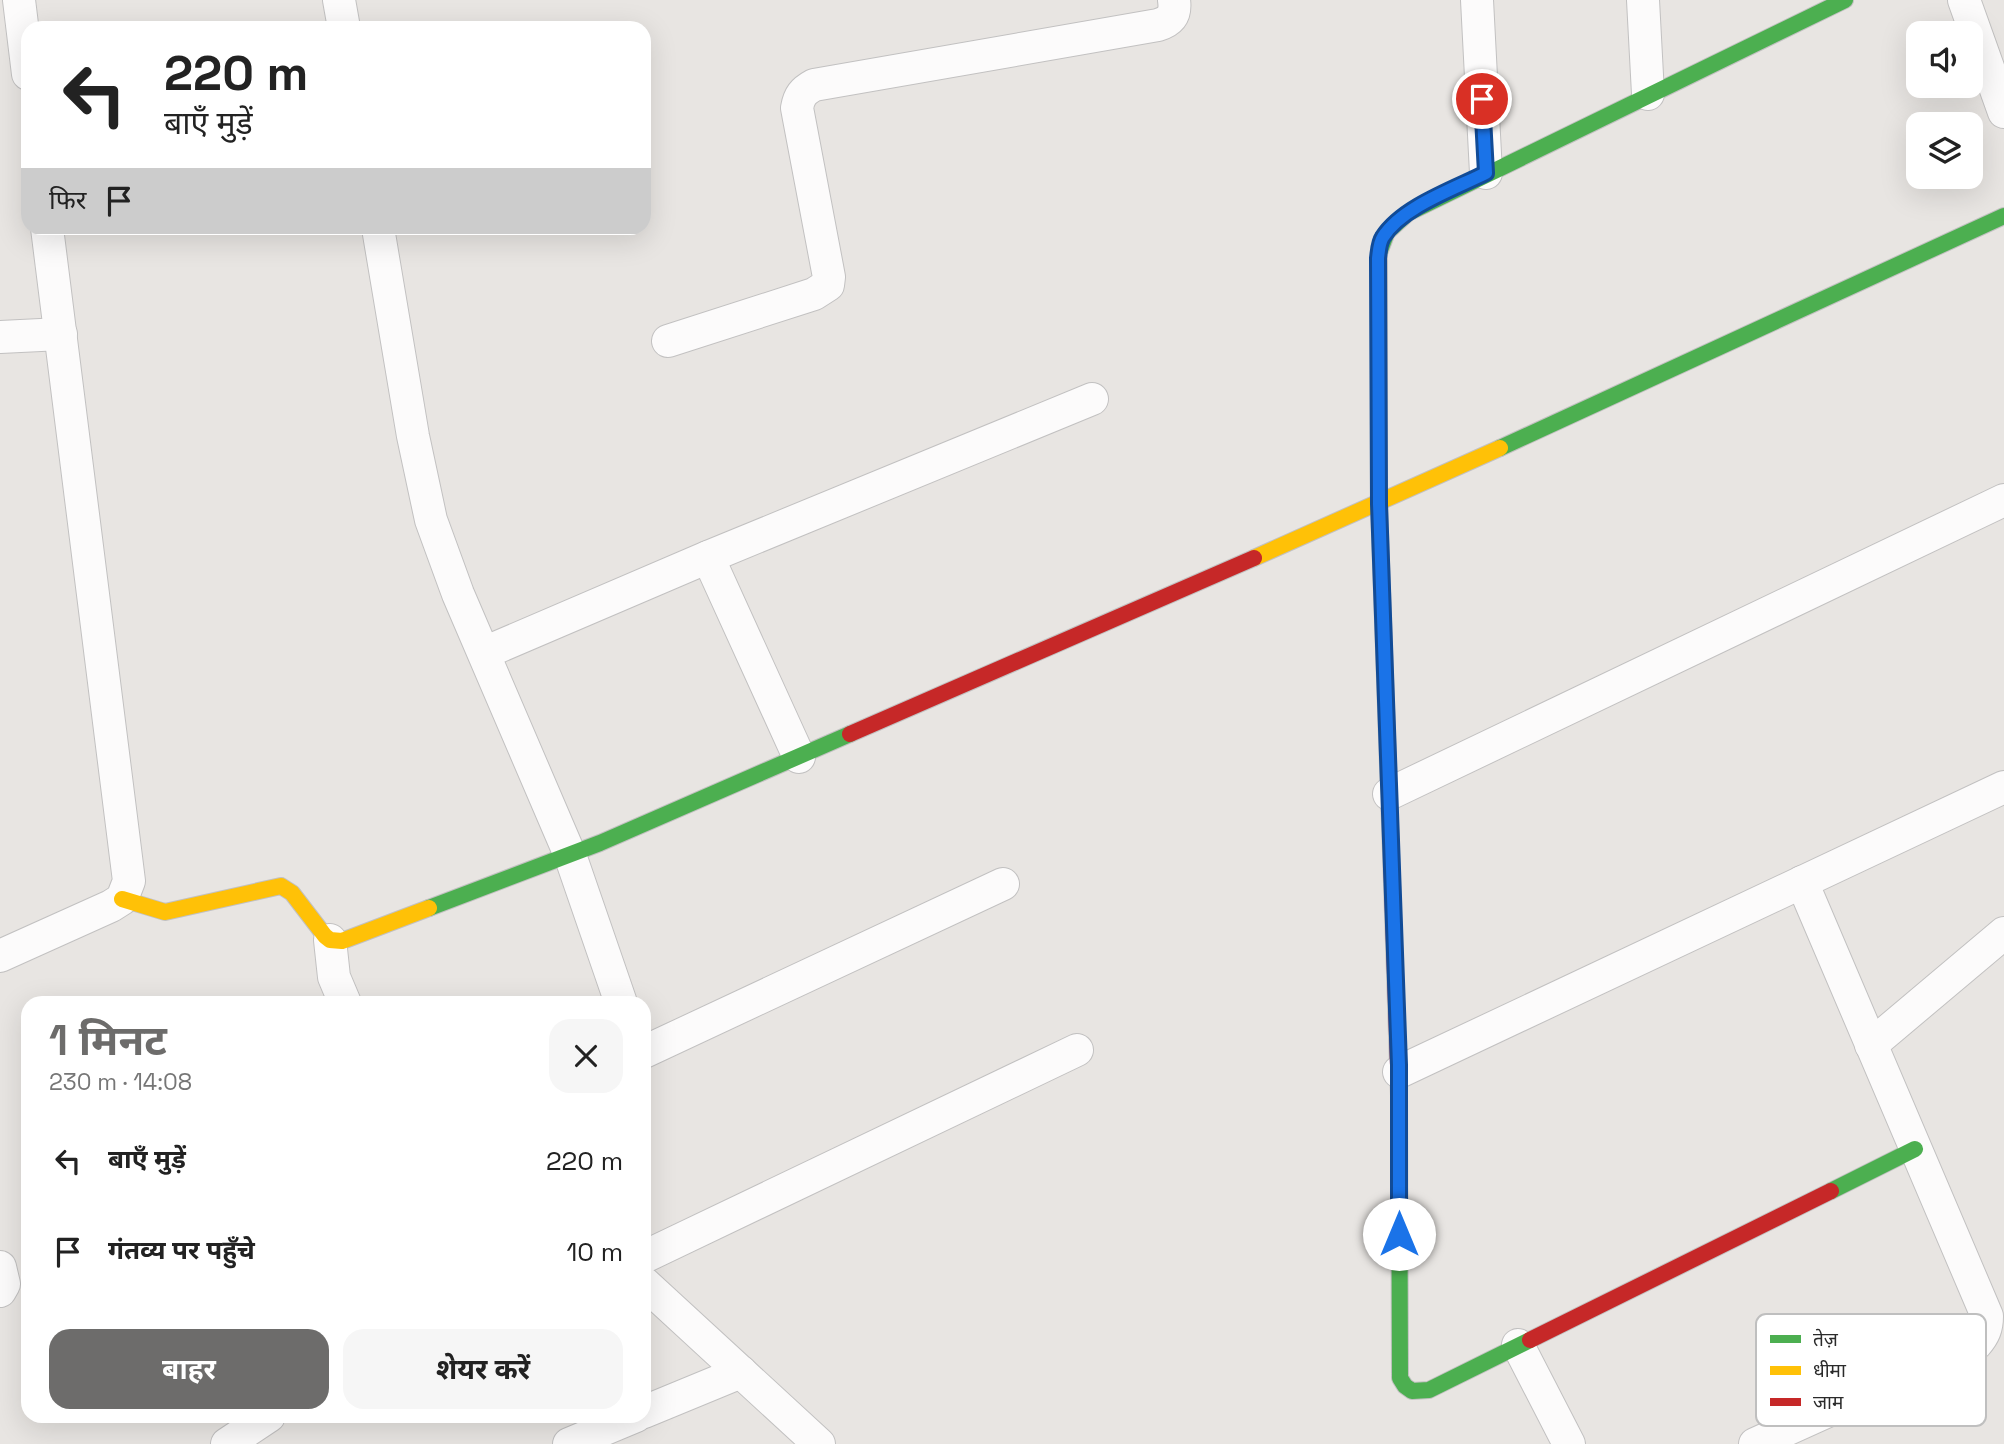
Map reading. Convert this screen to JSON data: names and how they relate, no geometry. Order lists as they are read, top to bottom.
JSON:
{
  "legend": ["तेज़", "धीमा", "जाम"],
  "page": {
    "turn": ["220 m", "बाएँ मुड़ें"],
    "then": "फिर",
    "heading": ["1 मिनट", "230 m · 14:08"],
    "list": [
      {
        "name": "बाएँ मुड़ें",
        "value": "220 m"
      },
      {
        "name": "गंतव्य पर पहुँचे",
        "value": "10 m"
      }
    ],
    "buttons": ["बाहर", "शेयर करें"]
  }
}
